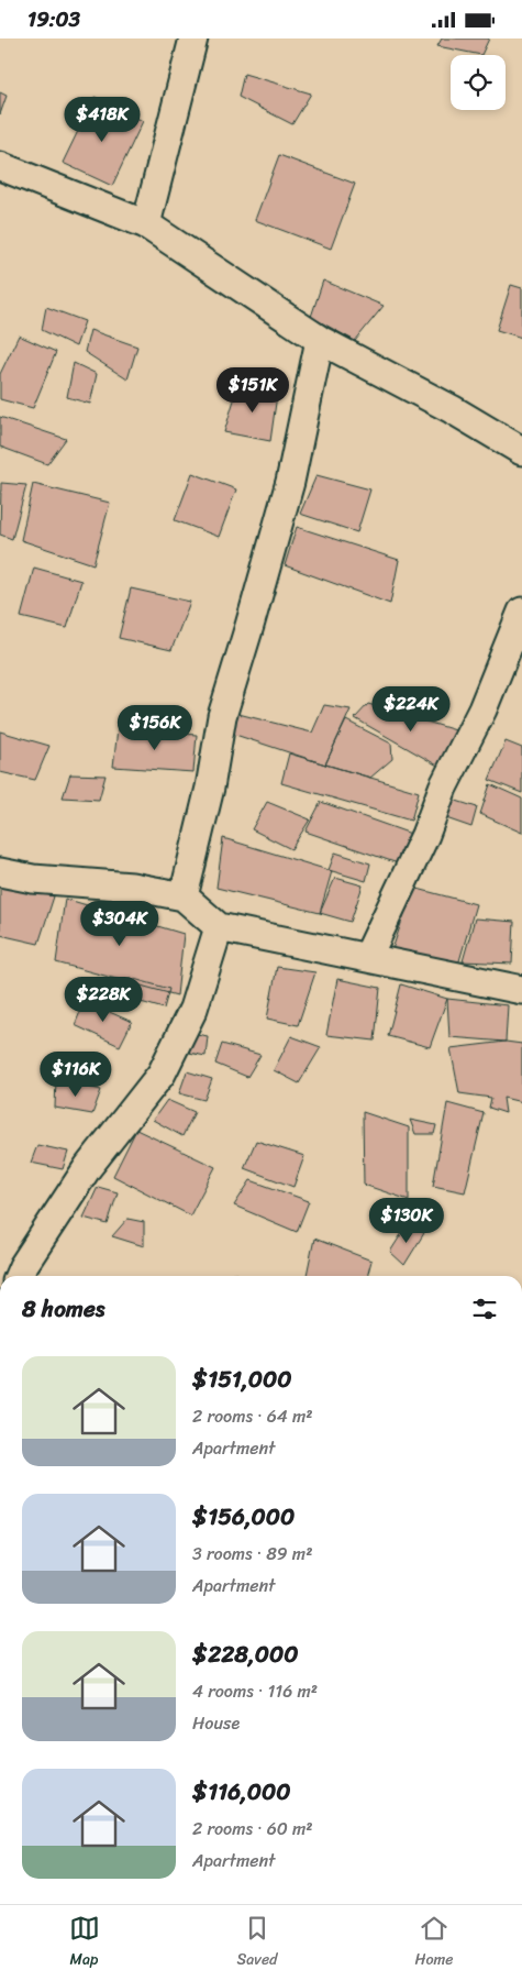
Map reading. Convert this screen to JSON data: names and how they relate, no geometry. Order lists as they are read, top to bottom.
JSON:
{
  "page": {
    "status": "19:03",
    "price": [
      "$418K",
      "$151K",
      "$224K",
      "$156K",
      "$304K",
      "$228K",
      "$116K",
      "$130K"
    ],
    "heading": "8 homes",
    "list": [
      {
        "name": "$151,000",
        "note": "2 rooms · 64 m² · Apartment"
      },
      {
        "name": "$156,000",
        "note": "3 rooms · 89 m² · Apartment"
      },
      {
        "name": "$228,000",
        "note": "4 rooms · 116 m² · House"
      },
      {
        "name": "$116,000",
        "note": "2 rooms · 60 m² · Apartment"
      }
    ],
    "tabs": ["Map", "Saved", "Home"]
  }
}
